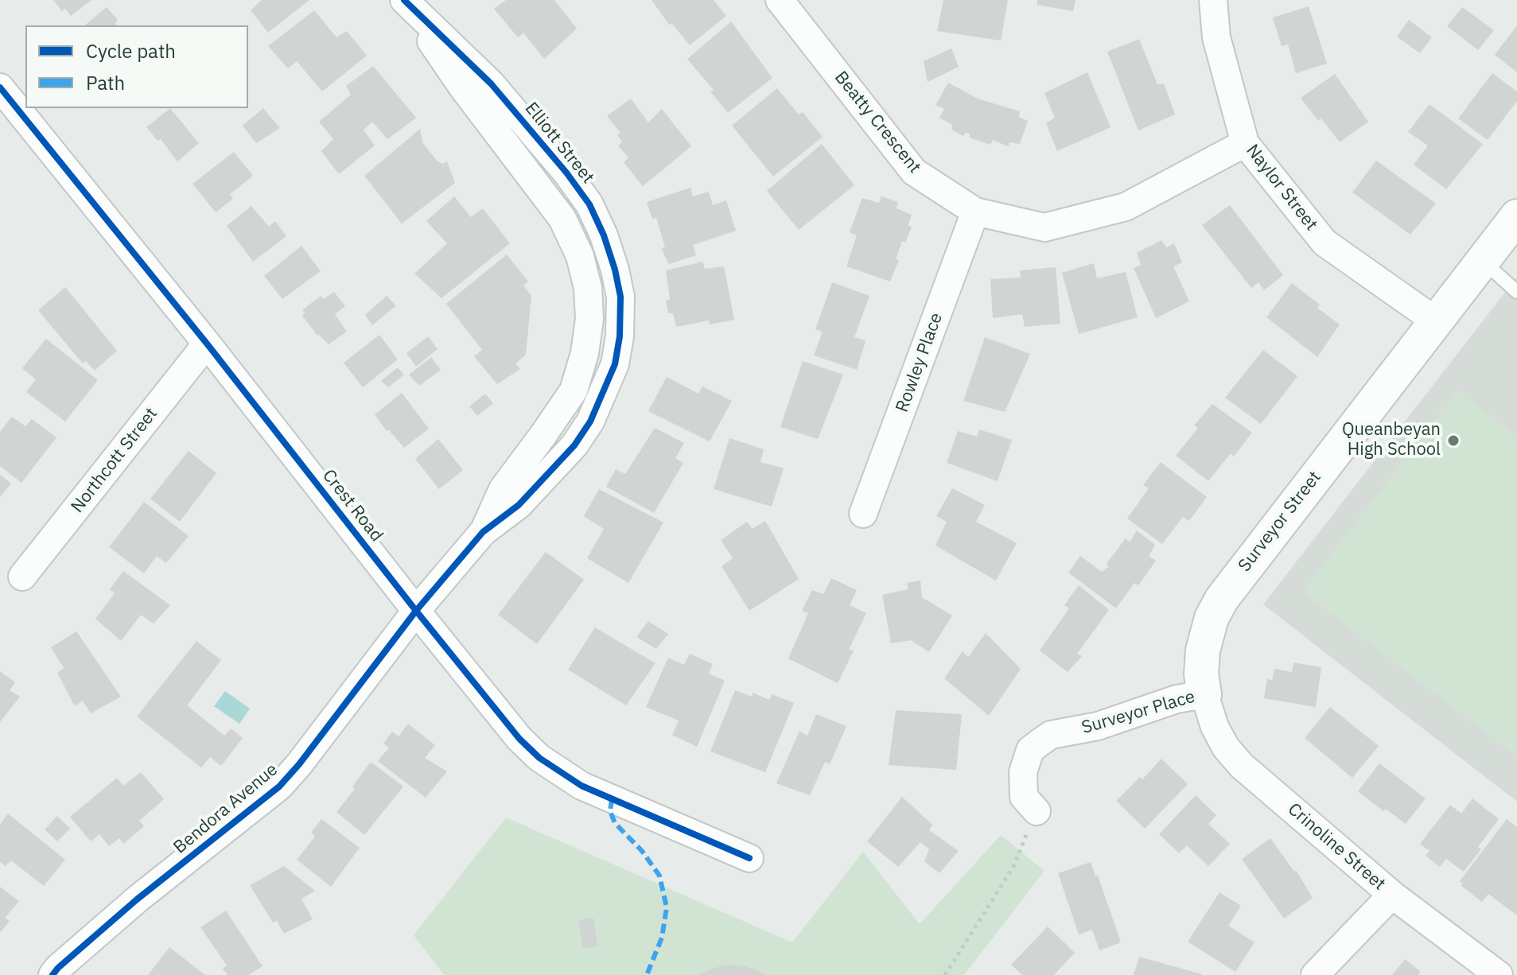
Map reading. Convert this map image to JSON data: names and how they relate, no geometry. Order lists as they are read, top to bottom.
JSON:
{
  "streets": {
    "street": [
      "Beatty Crescent",
      "Elliott Street",
      "Naylor Street",
      "Rowley Place",
      "Northcott Street",
      "Crest Road",
      "Surveyor Street",
      "Surveyor Place",
      "Bendora Avenue",
      "Crinoline Street"
    ]
  },
  "crossings": [
    ["Beatty Crescent", "Naylor Street"],
    ["Beatty Crescent", "Rowley Place"],
    ["Elliott Street", "Crest Road"],
    ["Elliott Street", "Bendora Avenue"],
    ["Naylor Street", "Surveyor Street"],
    ["Northcott Street", "Crest Road"],
    ["Crest Road", "Bendora Avenue"],
    ["Surveyor Street", "Surveyor Place"],
    ["Surveyor Street", "Crinoline Street"],
    ["Surveyor Place", "Crinoline Street"]
  ],
  "places": ["Queanbeyan High School"],
  "legend": ["Cycle path", "Path"]
}
